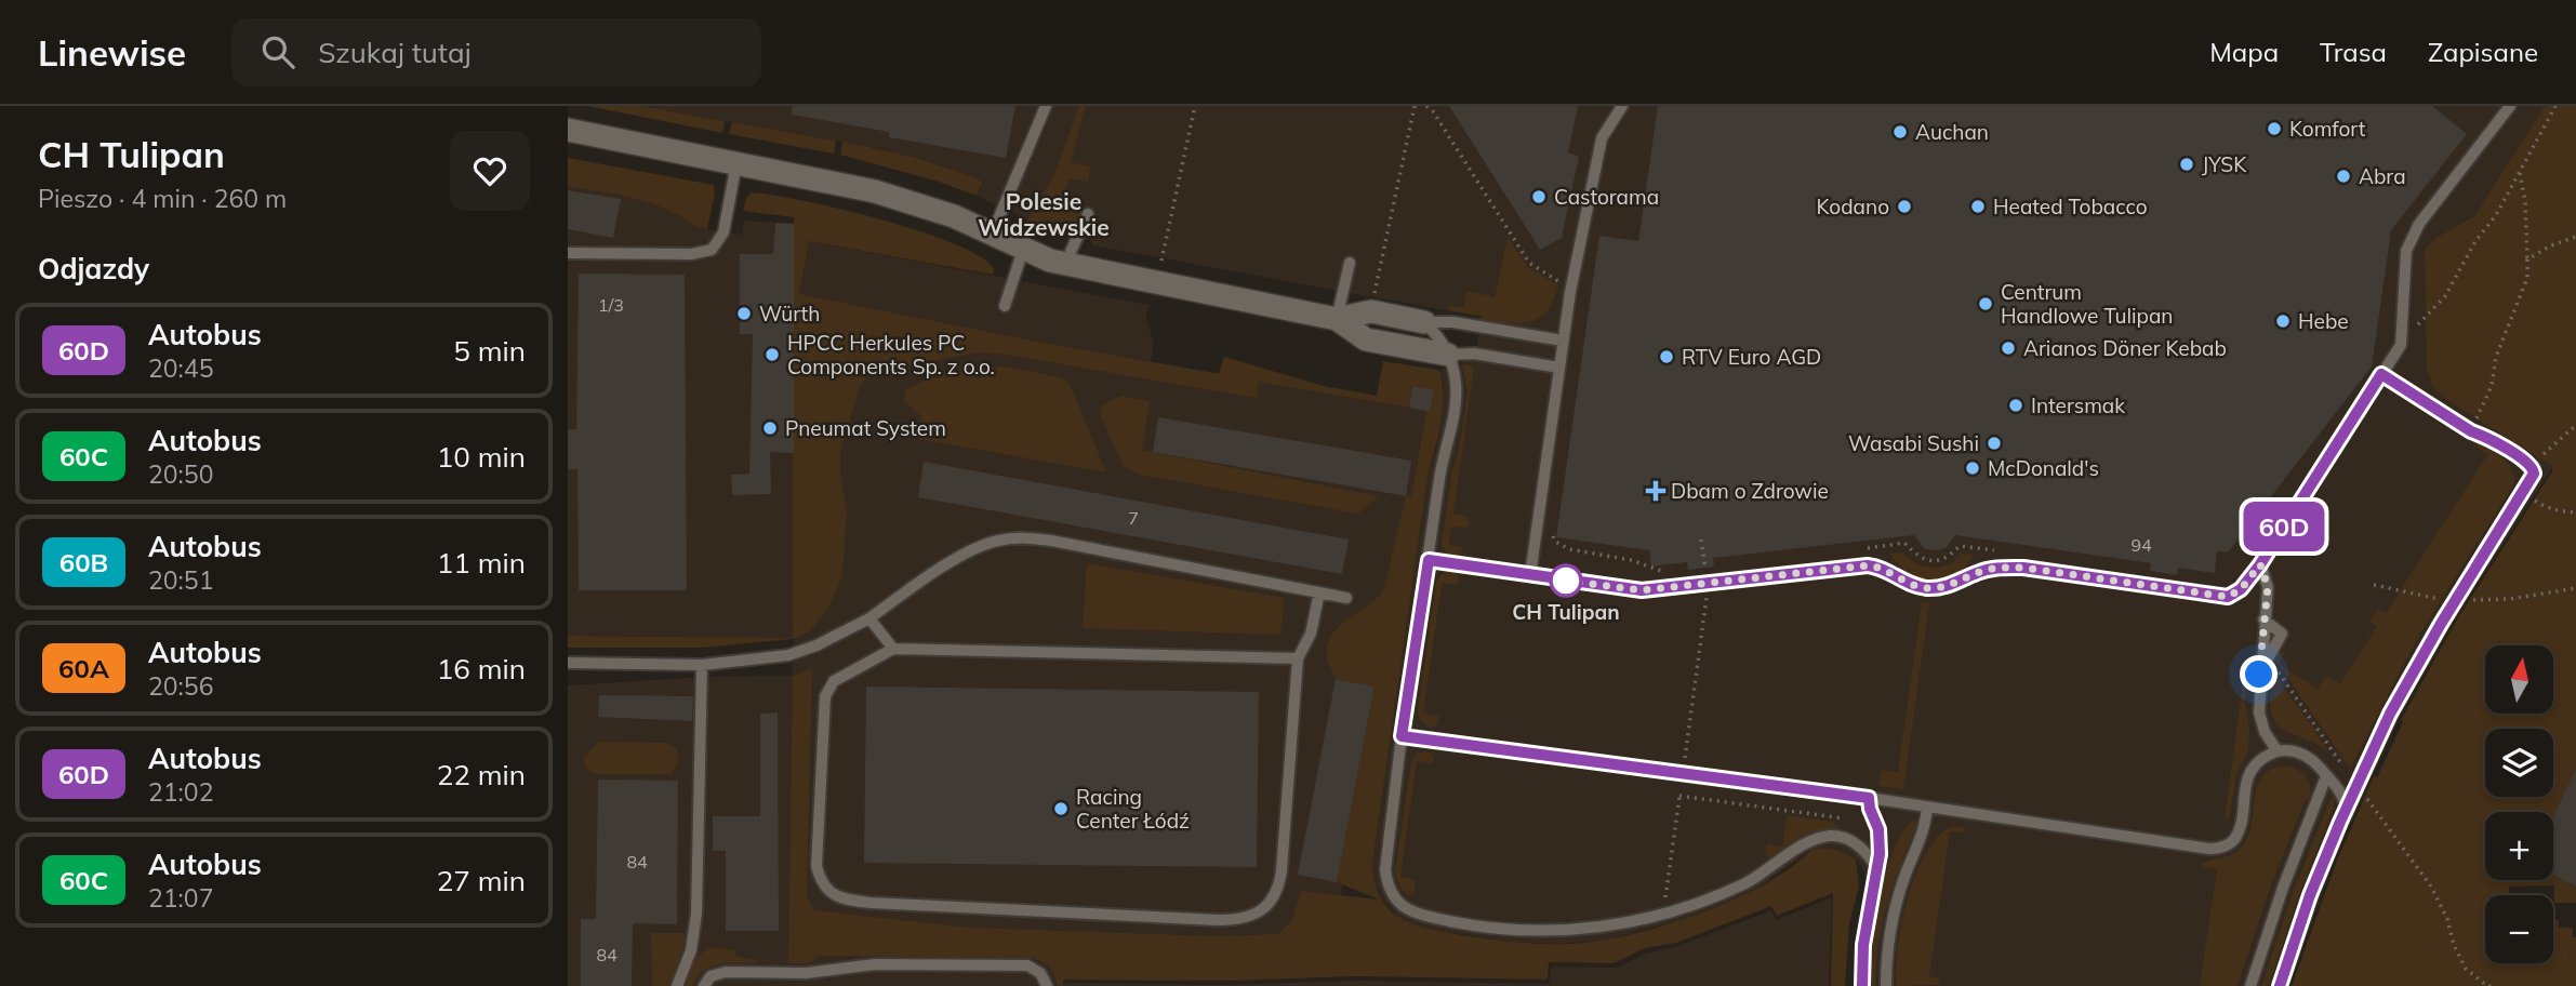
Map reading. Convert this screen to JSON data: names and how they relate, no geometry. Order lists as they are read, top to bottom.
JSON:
{
  "districts": ["Polesie Widzewskie"],
  "places": {
    "other": [
      "Komfort",
      "Auchan",
      "JYSK",
      "Abra",
      "Castorama",
      "Kodano",
      "Heated Tobacco",
      "Centrum Handlowe Tulipan",
      "Würth",
      "Hebe",
      "Arianos Döner Kebab",
      "HPCC Herkules PC Components Sp. z o.o.",
      "RTV Euro AGD",
      "Intersmak",
      "Pneumat System",
      "Wasabi Sushi",
      "McDonald's",
      "CH Tulipan",
      "Racing Center Łódź"
    ],
    "health": ["Dbam o Zdrowie"]
  },
  "lines": ["bus line 60D"],
  "house_numbers": [
    "1/3",
    "7",
    "94",
    "84",
    "84"
  ],
  "north": "top",
  "page": {
    "header": "Linewise",
    "search": "Szukaj tutaj",
    "nav": ["Mapa", "Trasa", "Zapisane"],
    "heading": [
      ["CH Tulipan", "Pieszo · 4 min · 260 m"],
      "Odjazdy"
    ],
    "on_map": "60D",
    "list": [
      {
        "mark": "60D",
        "name": "Autobus",
        "note": "20:45",
        "value": "5 min"
      },
      {
        "mark": "60C",
        "name": "Autobus",
        "note": "20:50",
        "value": "10 min"
      },
      {
        "mark": "60B",
        "name": "Autobus",
        "note": "20:51",
        "value": "11 min"
      },
      {
        "mark": "60A",
        "name": "Autobus",
        "note": "20:56",
        "value": "16 min"
      },
      {
        "mark": "60D",
        "name": "Autobus",
        "note": "21:02",
        "value": "22 min"
      },
      {
        "mark": "60C",
        "name": "Autobus",
        "note": "21:07",
        "value": "27 min"
      }
    ],
    "map_buttons": ["+", "−"]
  }
}
